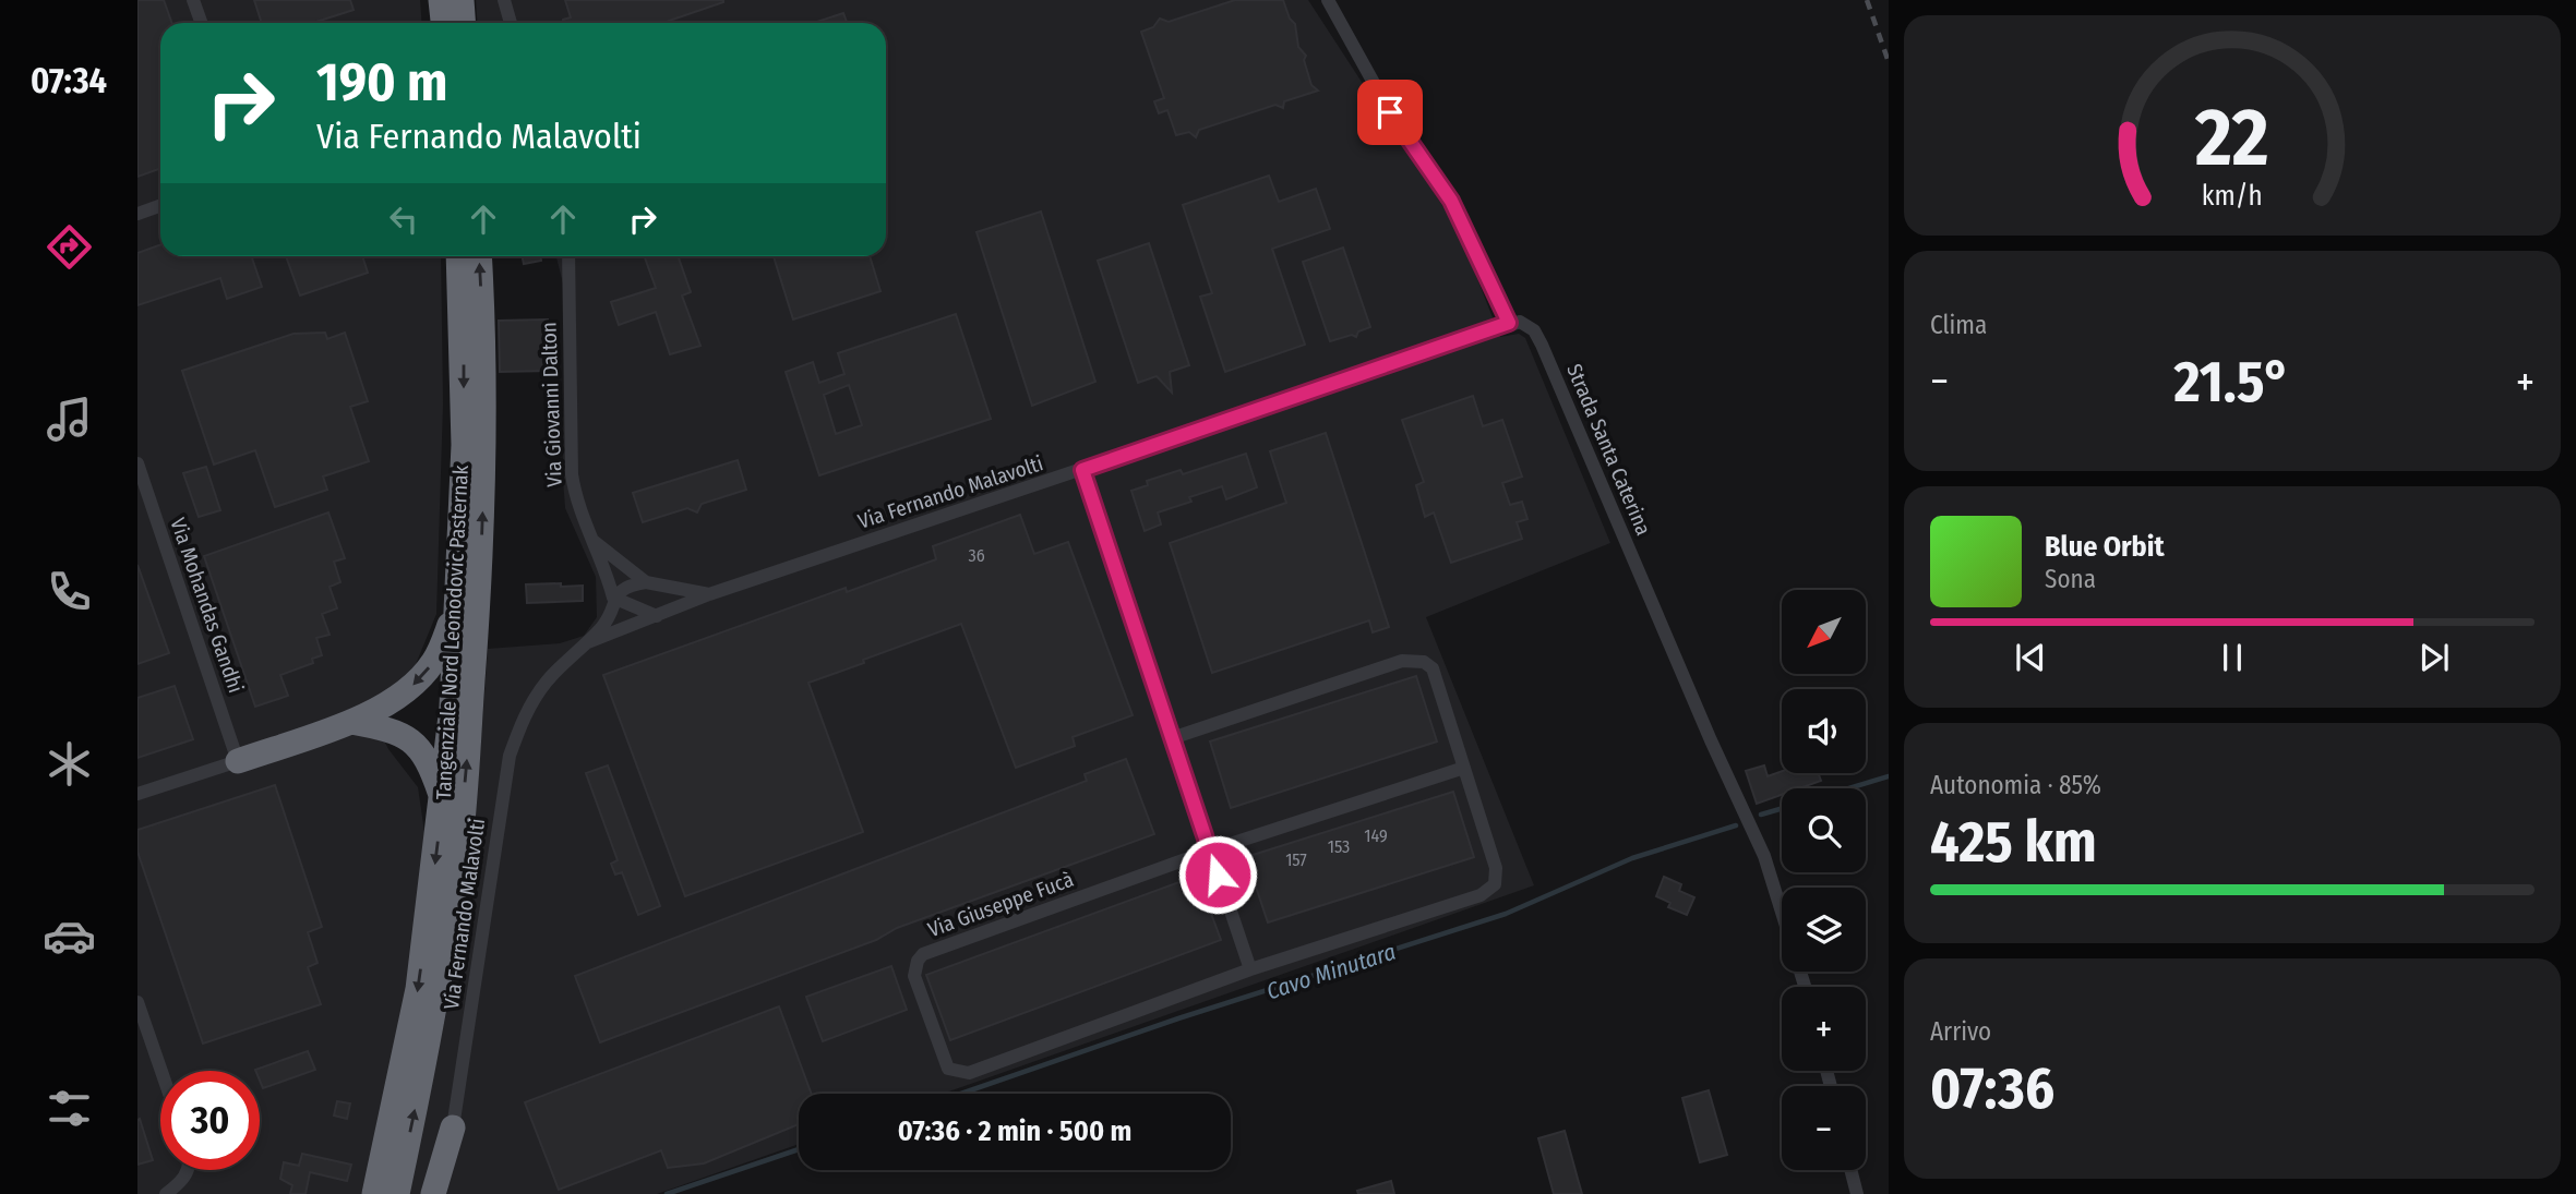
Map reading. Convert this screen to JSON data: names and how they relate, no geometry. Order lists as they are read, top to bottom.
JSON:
{
  "streets": {
    "highway": ["Tangenziale Nord Leonodovic Pasternak"],
    "street": [
      "Via Giovanni Dalton",
      "Strada Santa Caterina",
      "Via Fernando Malavolti",
      "Via Mohandas Gandhi",
      "Via Giuseppe Fucà"
    ]
  },
  "crossings": [
    ["Via Giovanni Dalton", "Via Fernando Malavolti"],
    ["Strada Santa Caterina", "Via Fernando Malavolti"]
  ],
  "water": ["Cavo Minutara"],
  "house_numbers": [
    "36",
    "149",
    "153",
    "157"
  ],
  "north": "bottom left",
  "page": {
    "tabs": "07:34",
    "turn": ["190 m", "Via Fernando Malavolti"],
    "tile": [
      "Clima",
      ["Autonomia · 85%", "425 km"],
      ["Arrivo", "07:36"]
    ],
    "heat": ["−", "21.5°", "+"],
    "song": ["Blue Orbit", "Sona"],
    "map_buttons": ["+", "−"],
    "limit": "30",
    "trip": "07:36 · 2 min · 500 m",
    "gauge": ["22", "km/h"]
  }
}
